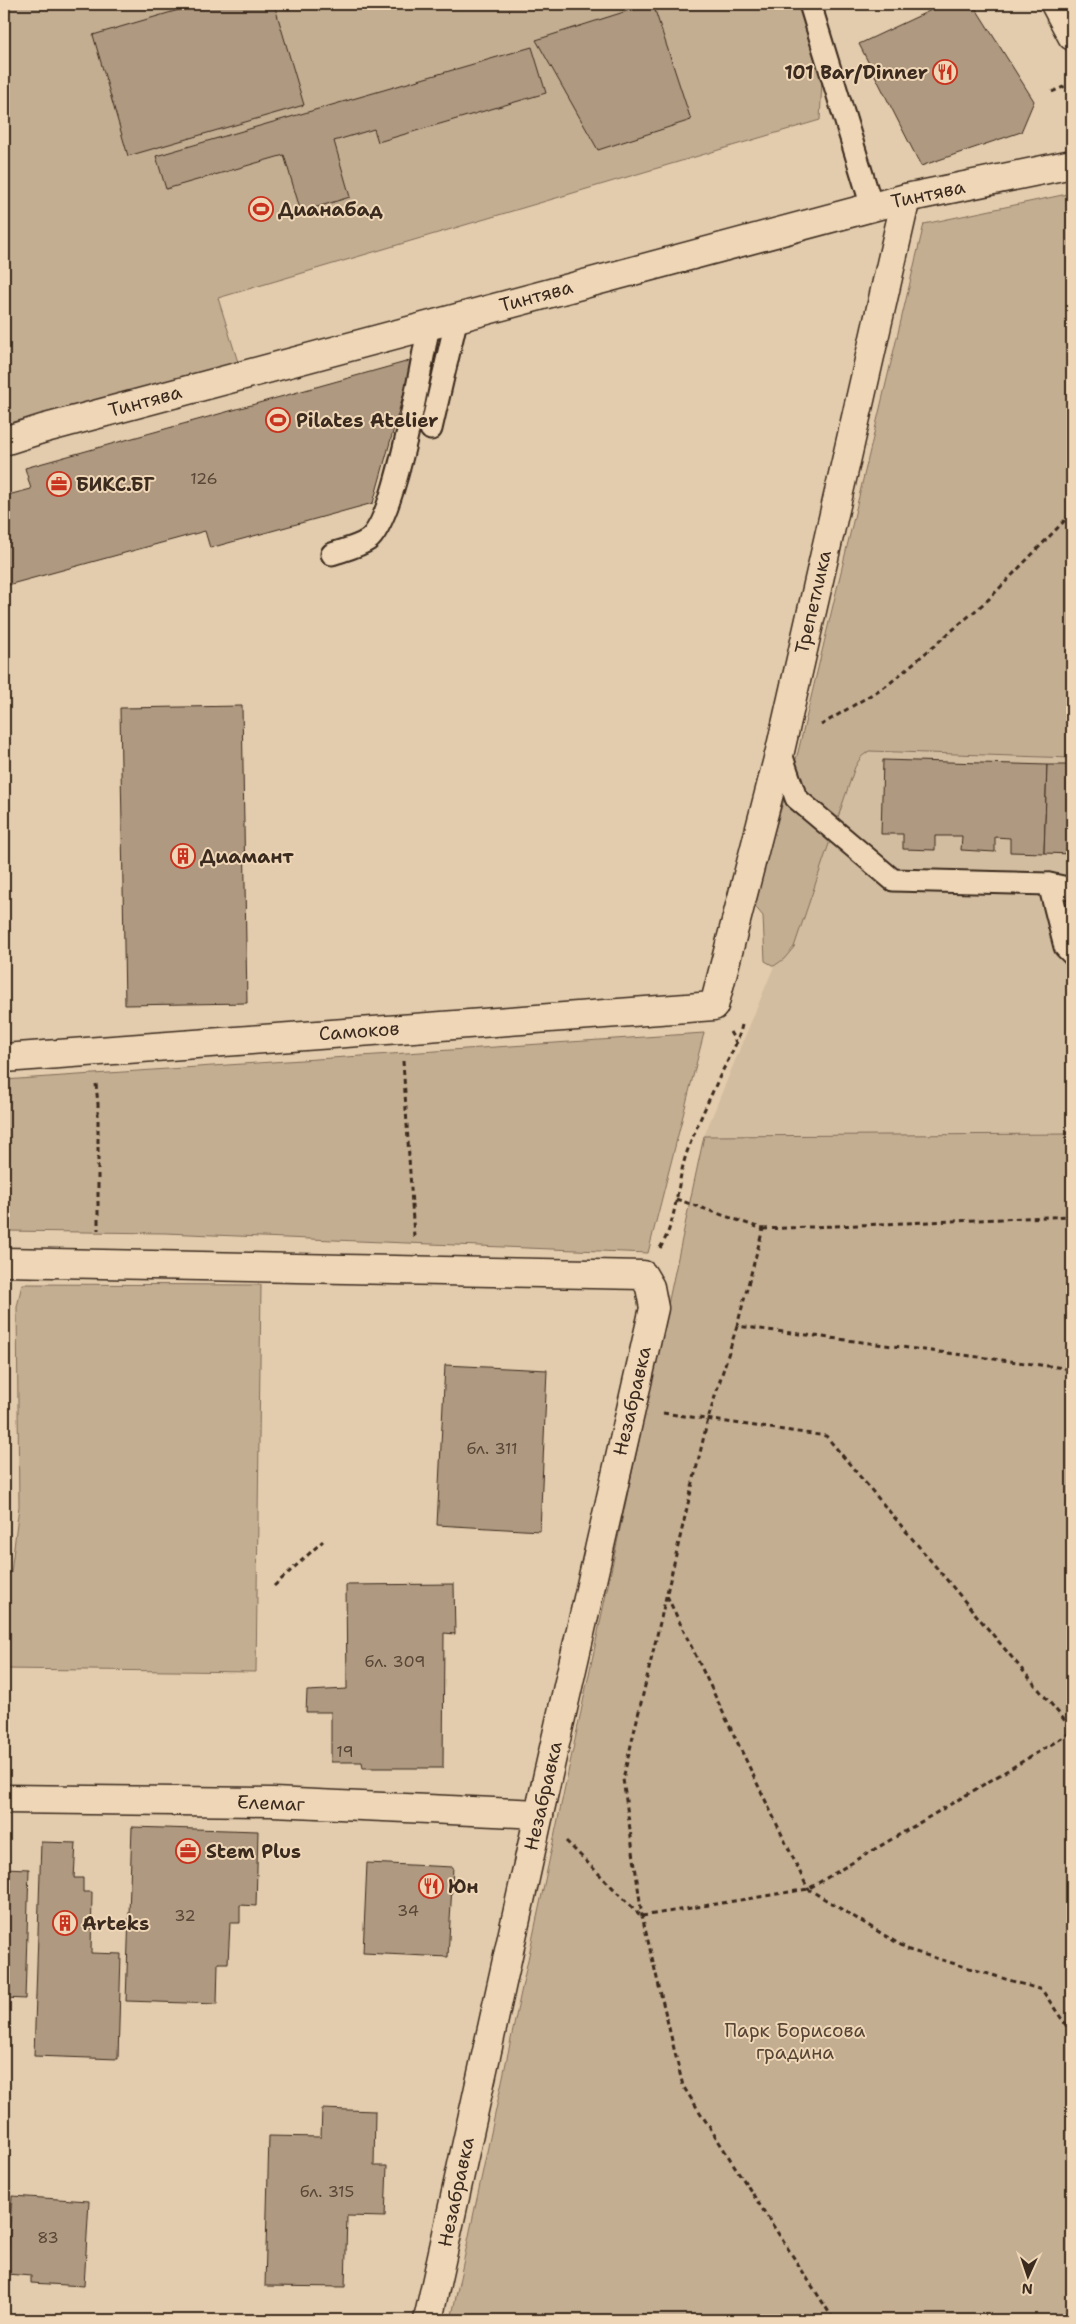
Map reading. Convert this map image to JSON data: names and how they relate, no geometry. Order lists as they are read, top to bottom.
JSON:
{
  "streets": {
    "street": [
      "Тинтява",
      "Трепетлика",
      "Самоков",
      "Незабравка",
      "Елемаг"
    ]
  },
  "crossings": [
    ["Тинтява", "Трепетлика"],
    ["Трепетлика", "Самоков"],
    ["Незабравка", "Елемаг"]
  ],
  "parks": ["Парк Борисова градина"],
  "places": {
    "restaurant": ["101 Bar/Dinner", "Юн"],
    "sports": ["Дианабад", "Pilates Atelier"],
    "office": ["БИКС.БГ", "Stem Plus"],
    "building": ["Диамант", "Arteks"]
  },
  "house_numbers": [
    "126",
    "бл. 311",
    "бл. 309",
    "19",
    "34",
    "32",
    "бл. 315",
    "83"
  ],
  "north": "bottom"
}
